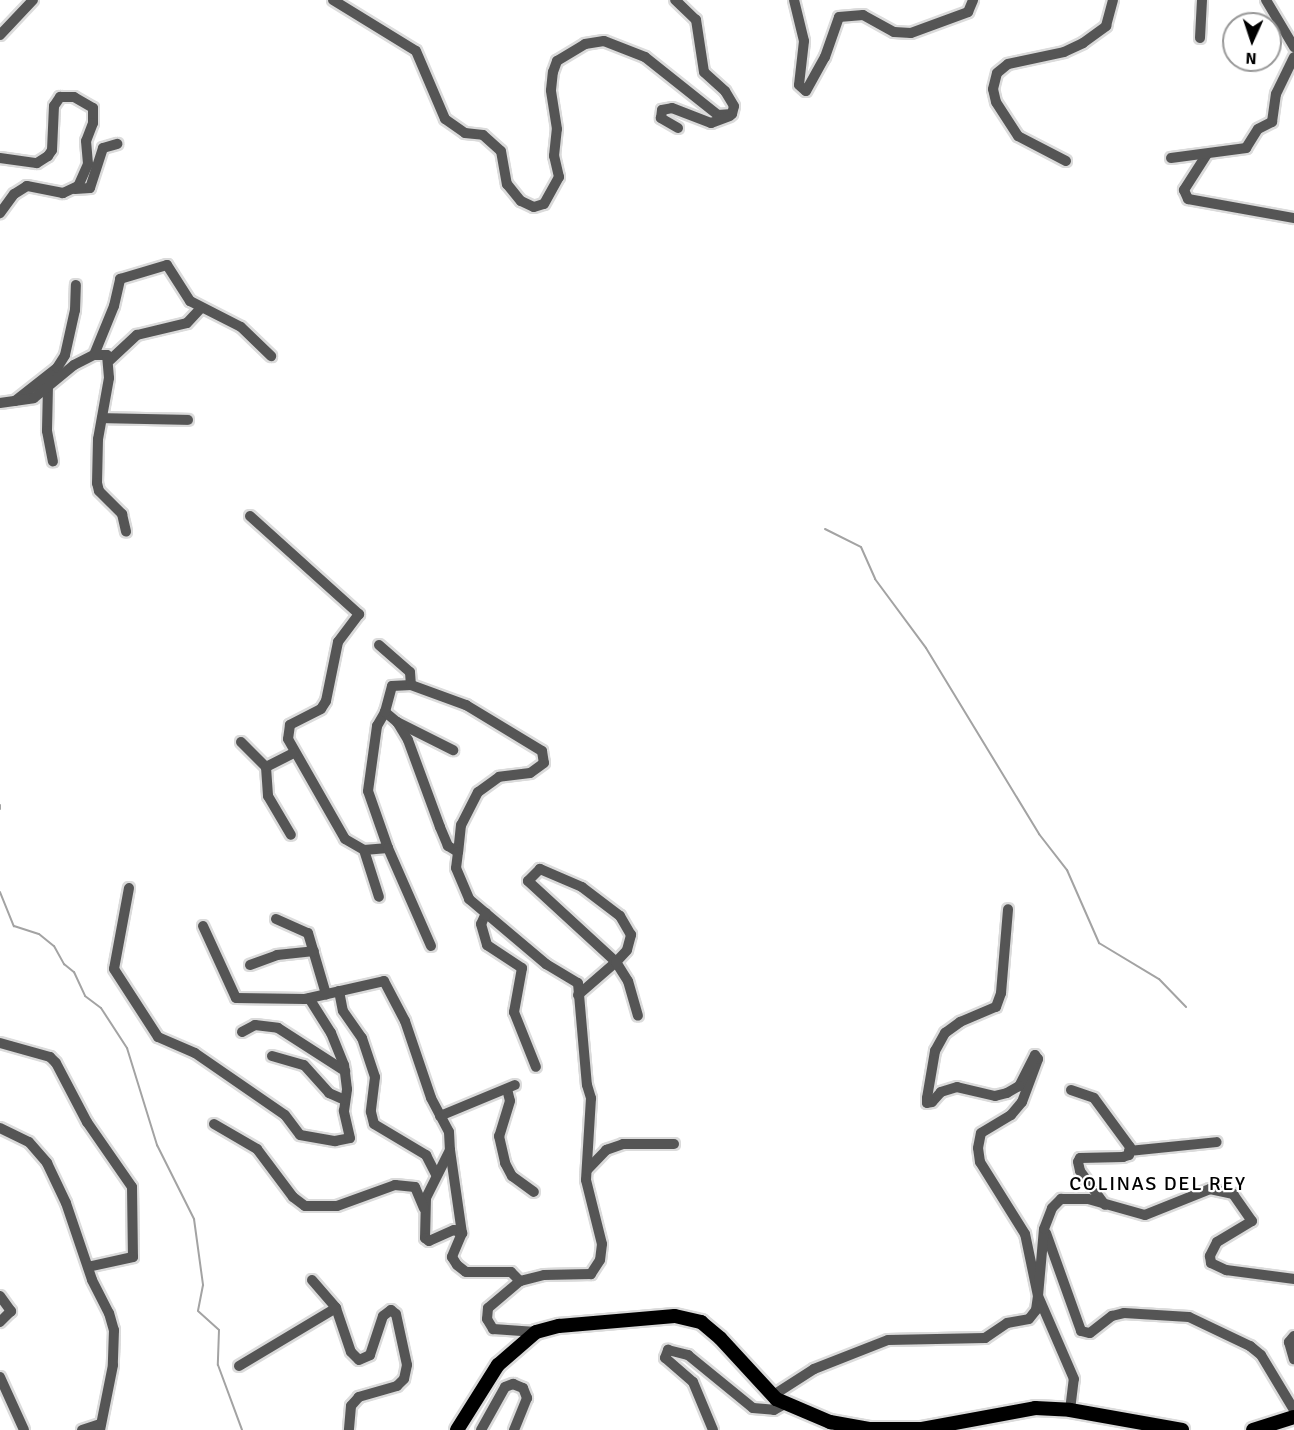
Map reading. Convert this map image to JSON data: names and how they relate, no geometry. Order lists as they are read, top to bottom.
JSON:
{
  "districts": ["COLINAS DEL REY"],
  "north": "bottom"
}
